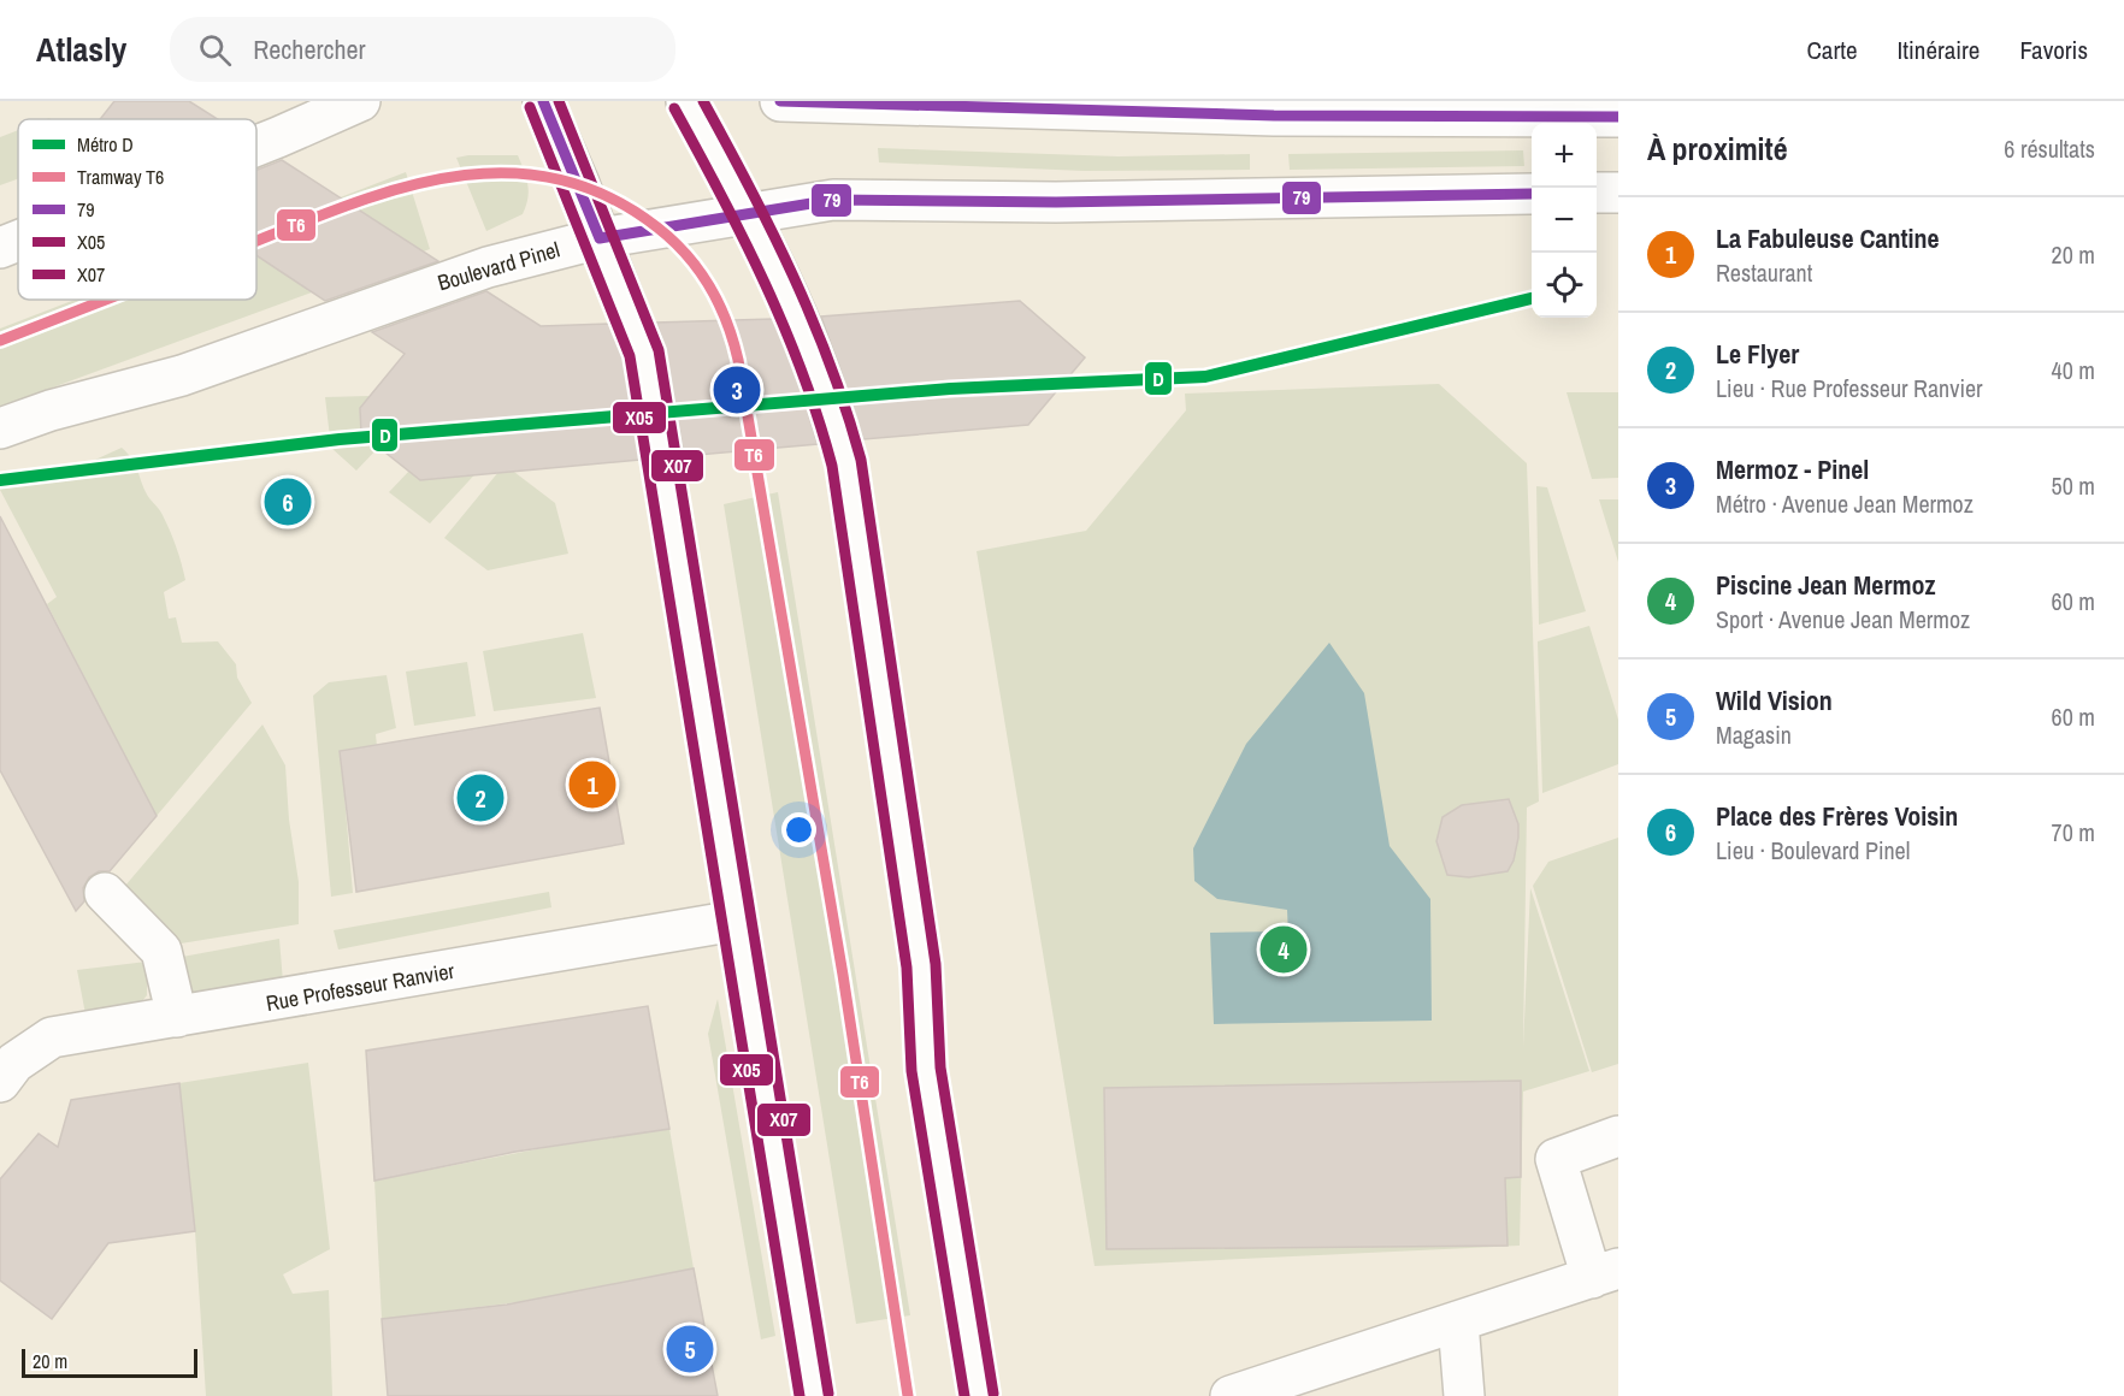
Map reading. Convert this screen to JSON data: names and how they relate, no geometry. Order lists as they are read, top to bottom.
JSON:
{
  "streets": {
    "main road": ["Boulevard Pinel", "Rue Professeur Ranvier"]
  },
  "lines": [
    "transit line 79",
    "transit line X07",
    "transit line X05",
    "tram line T6",
    "metro line D"
  ],
  "legend": [
    "Métro D",
    "Tramway T6",
    "79",
    "X05",
    "X07"
  ],
  "scale_bar": "20 m",
  "page": {
    "header": "Atlasly",
    "search": "Rechercher",
    "nav": ["Carte", "Itinéraire", "Favoris"],
    "heading": ["À proximité", "6 résultats"],
    "map_buttons": ["+", "−"],
    "list": [
      {
        "mark": "1",
        "name": "La Fabuleuse Cantine",
        "note": "Restaurant",
        "value": "20 m"
      },
      {
        "mark": "2",
        "name": "Le Flyer",
        "note": "Lieu · Rue Professeur Ranvier",
        "value": "40 m"
      },
      {
        "mark": "3",
        "name": "Mermoz - Pinel",
        "note": "Métro · Avenue Jean Mermoz",
        "value": "50 m"
      },
      {
        "mark": "4",
        "name": "Piscine Jean Mermoz",
        "note": "Sport · Avenue Jean Mermoz",
        "value": "60 m"
      },
      {
        "mark": "5",
        "name": "Wild Vision",
        "note": "Magasin",
        "value": "60 m"
      },
      {
        "mark": "6",
        "name": "Place des Frères Voisin",
        "note": "Lieu · Boulevard Pinel",
        "value": "70 m"
      }
    ],
    "pins": [
      "3",
      "6",
      "1",
      "2",
      "4",
      "5"
    ],
    "scale": "20 m"
  }
}
